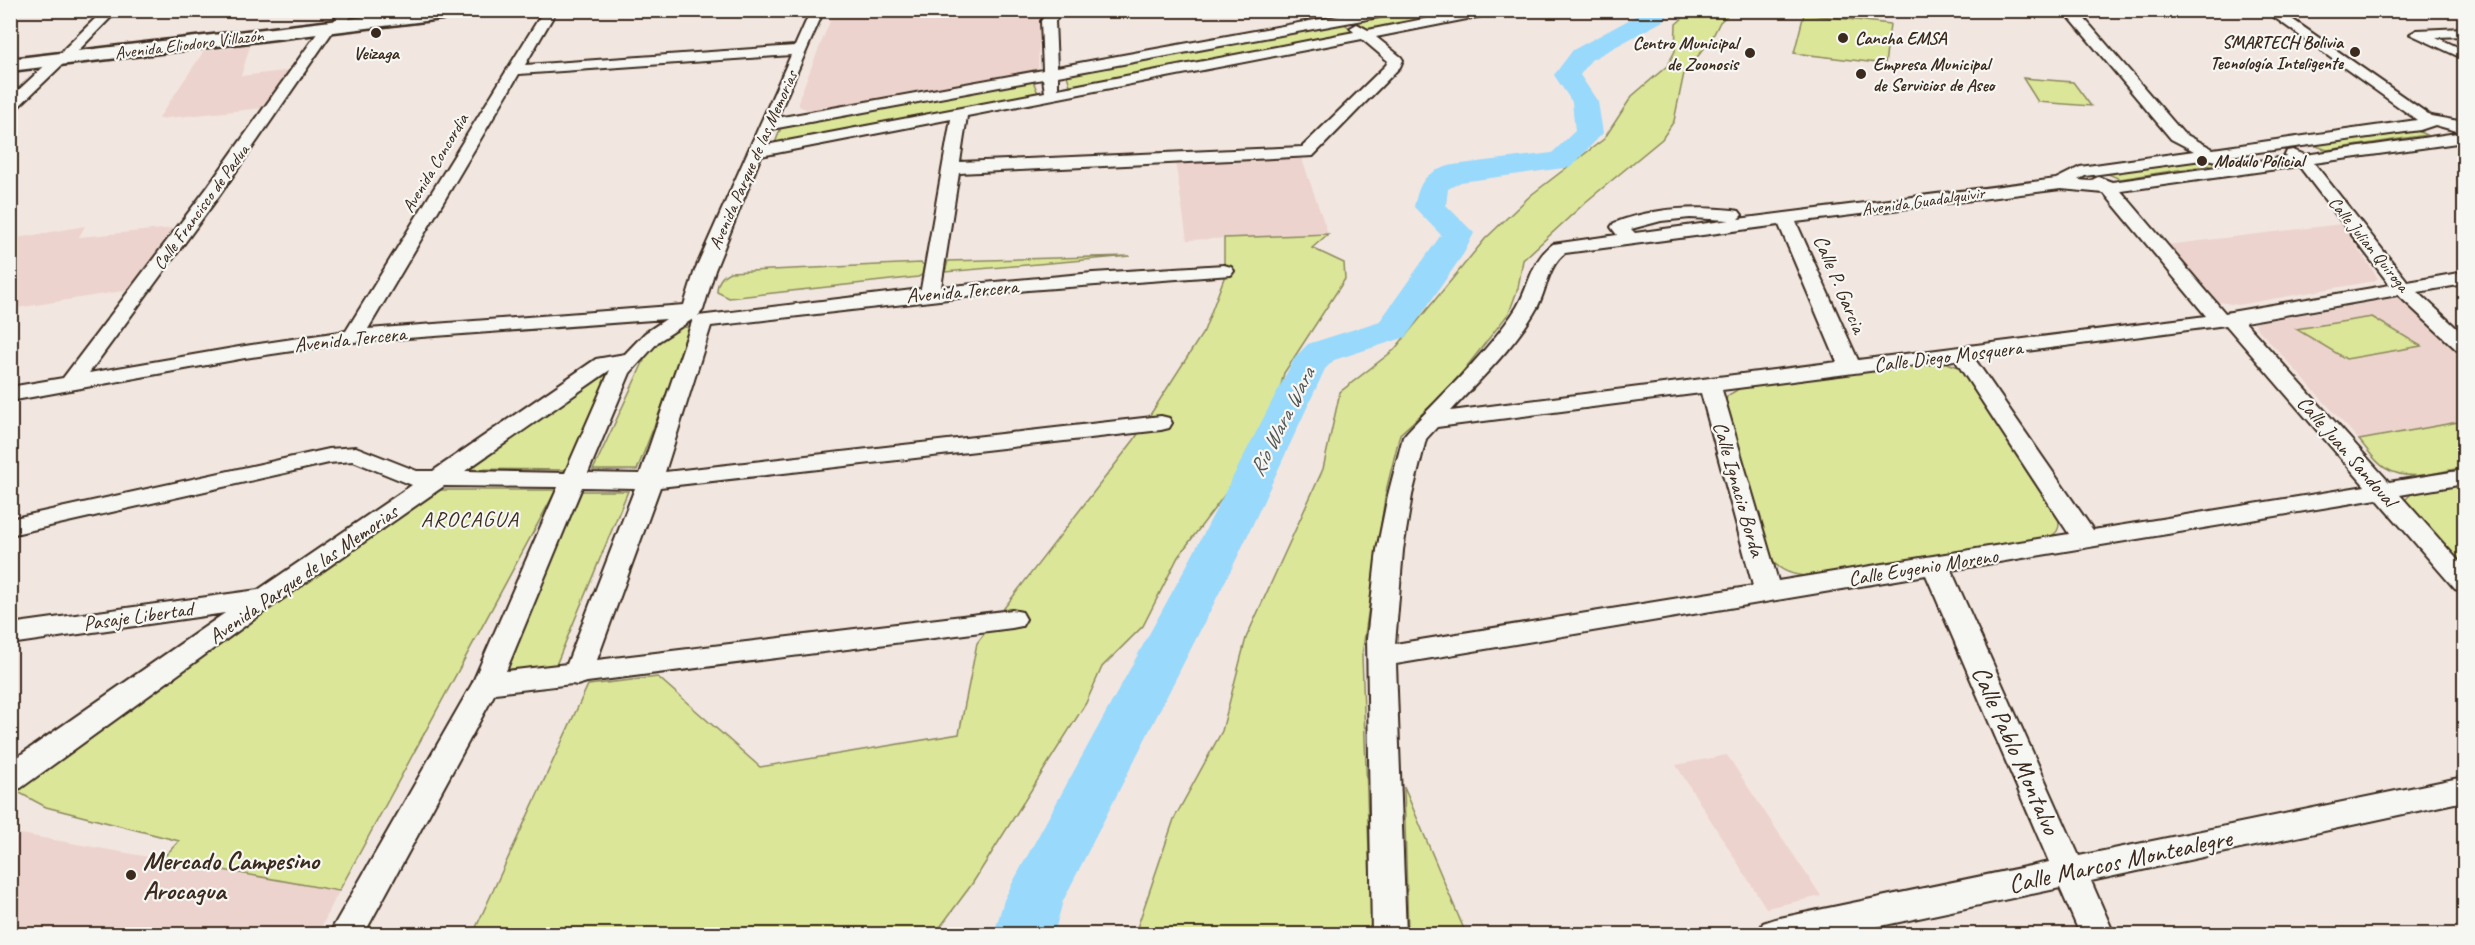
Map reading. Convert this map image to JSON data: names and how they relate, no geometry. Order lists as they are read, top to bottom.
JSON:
{
  "streets": {
    "highway": ["Avenida Eliodoro Villazón"],
    "street": [
      "Avenida Parque de las Memorias",
      "Avenida Concordia",
      "Avenida Guadalquivir",
      "Calle Francisco de Padua",
      "Calle Julian Quiroga",
      "Calle P. Garcia",
      "Avenida Tercera",
      "Calle Diego Mosquera",
      "Calle Juan Sandoval",
      "Calle Ignacio Borda",
      "Calle Eugenio Moreno",
      "Pasaje Libertad",
      "Calle Pablo Montalvo",
      "Calle Marcos Montealegre"
    ]
  },
  "crossings": [
    ["Avenida Eliodoro Villazón", "Calle Francisco de Padua"],
    ["Avenida Parque de las Memorias", "Avenida Tercera"],
    ["Avenida Parque de las Memorias", "Pasaje Libertad"],
    ["Avenida Concordia", "Avenida Tercera"],
    ["Avenida Guadalquivir", "Calle Julian Quiroga"],
    ["Avenida Guadalquivir", "Calle P. Garcia"],
    ["Avenida Guadalquivir", "Calle Diego Mosquera"],
    ["Avenida Guadalquivir", "Calle Juan Sandoval"],
    ["Calle Francisco de Padua", "Avenida Tercera"],
    ["Calle Julian Quiroga", "Calle Diego Mosquera"],
    ["Calle P. Garcia", "Calle Diego Mosquera"],
    ["Calle Diego Mosquera", "Calle Juan Sandoval"],
    ["Calle Diego Mosquera", "Calle Ignacio Borda"],
    ["Calle Juan Sandoval", "Calle Eugenio Moreno"],
    ["Calle Ignacio Borda", "Calle Eugenio Moreno"],
    ["Calle Eugenio Moreno", "Calle Pablo Montalvo"],
    ["Calle Pablo Montalvo", "Calle Marcos Montealegre"]
  ],
  "districts": ["AROCAGUA"],
  "water": ["Río Wara Wara"],
  "places": [
    "Veizaga",
    "Cancha EMSA",
    "SMARTECH Bolivia Tecnología Inteligente",
    "Centro Municipal de Zoonosis",
    "Empresa Municipal de Servicios de Aseo",
    "Modulo Policial",
    "Mercado Campesino Arocagua"
  ]
}
